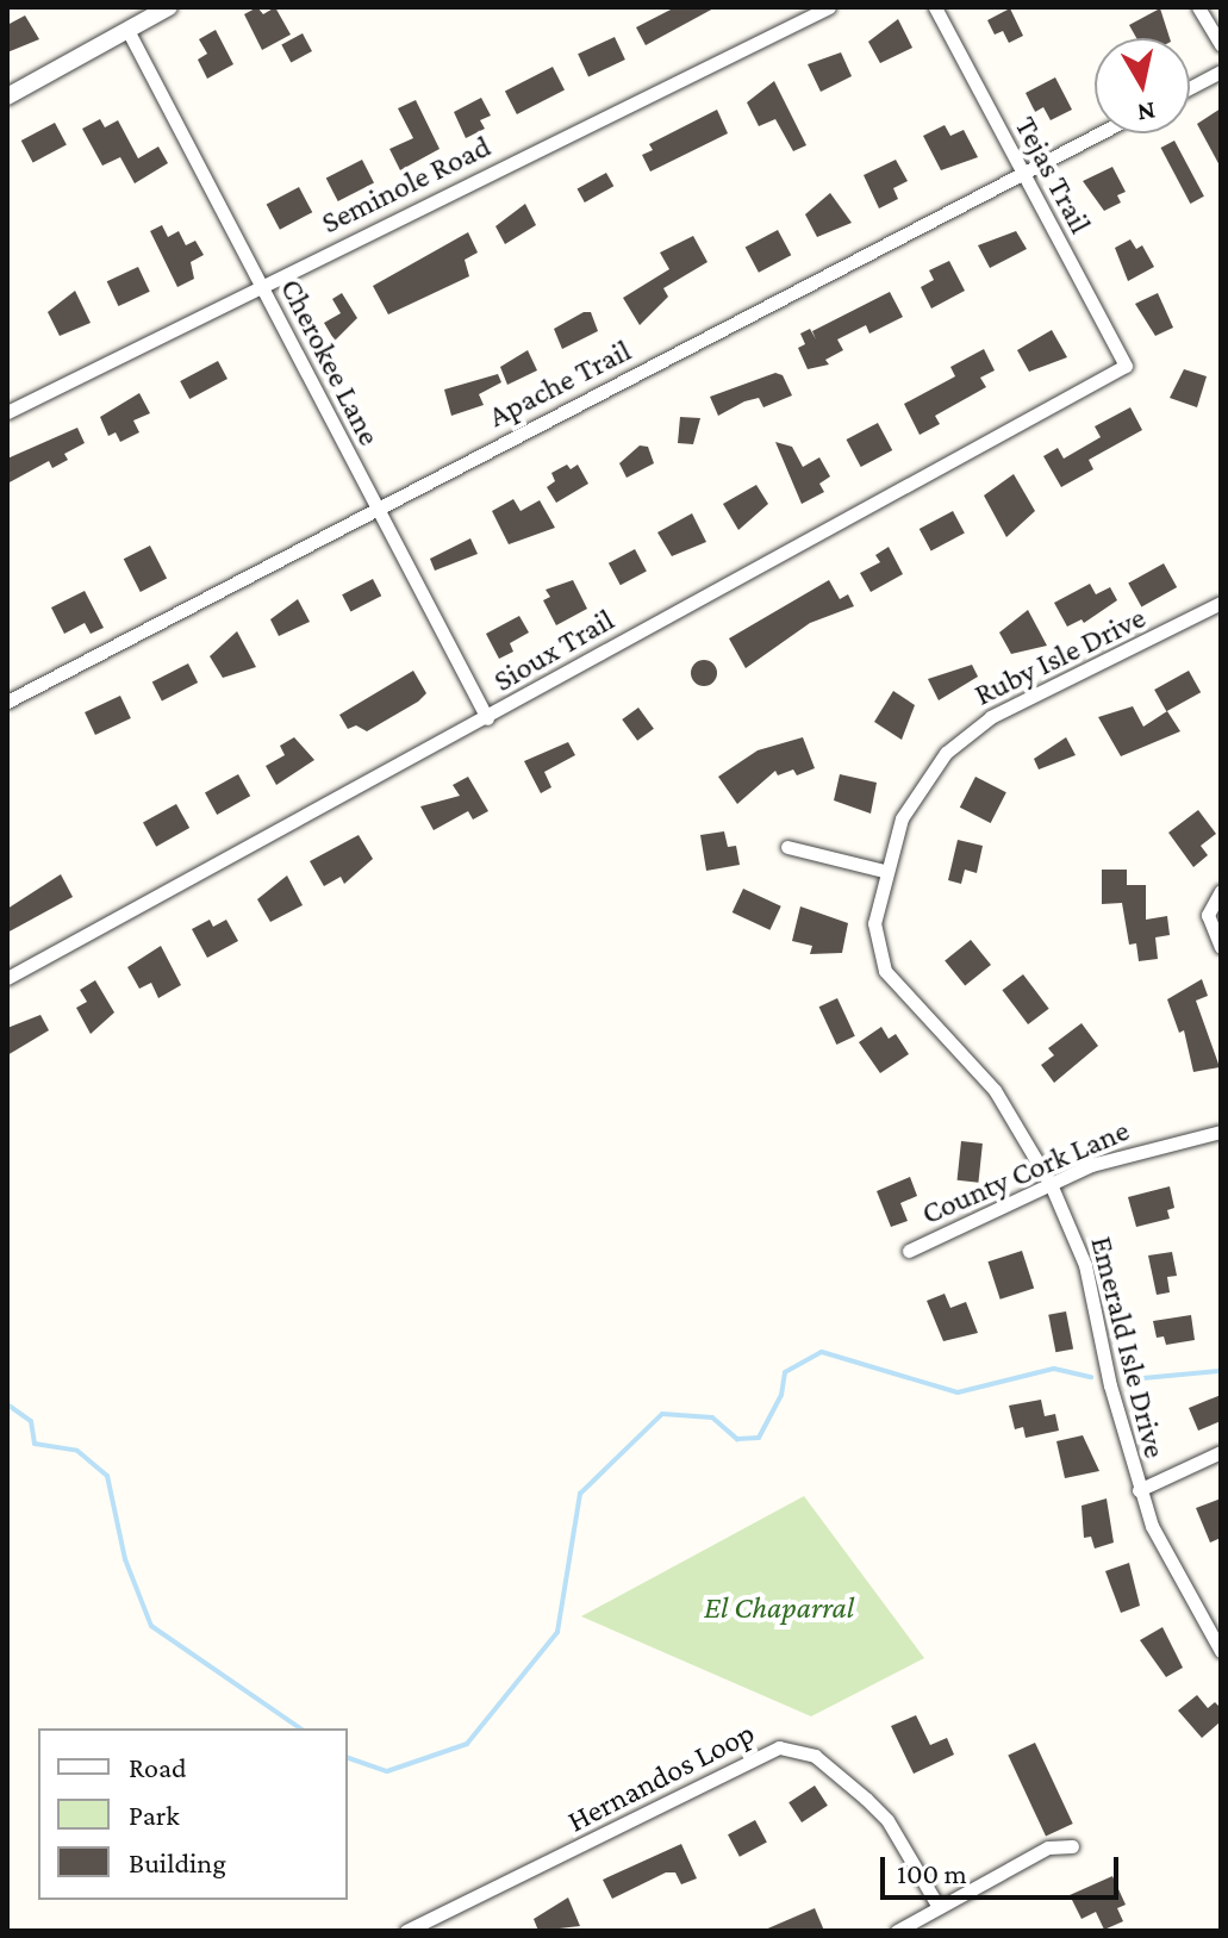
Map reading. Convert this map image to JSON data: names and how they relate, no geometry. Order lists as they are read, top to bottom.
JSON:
{
  "streets": {
    "street": [
      "Tejas Trail",
      "Seminole Road",
      "Cherokee Lane",
      "Apache Trail",
      "Sioux Trail",
      "Ruby Isle Drive",
      "County Cork Lane",
      "Emerald Isle Drive",
      "Hernandos Loop"
    ]
  },
  "crossings": [
    ["Tejas Trail", "Apache Trail"],
    ["Tejas Trail", "Sioux Trail"],
    ["Seminole Road", "Cherokee Lane"],
    ["Cherokee Lane", "Apache Trail"],
    ["Cherokee Lane", "Sioux Trail"],
    ["Ruby Isle Drive", "Emerald Isle Drive"],
    ["County Cork Lane", "Emerald Isle Drive"]
  ],
  "parks": ["El Chaparral"],
  "legend": ["Road", "Park", "Building"],
  "scale_bar": "100 m",
  "north": "bottom"
}
